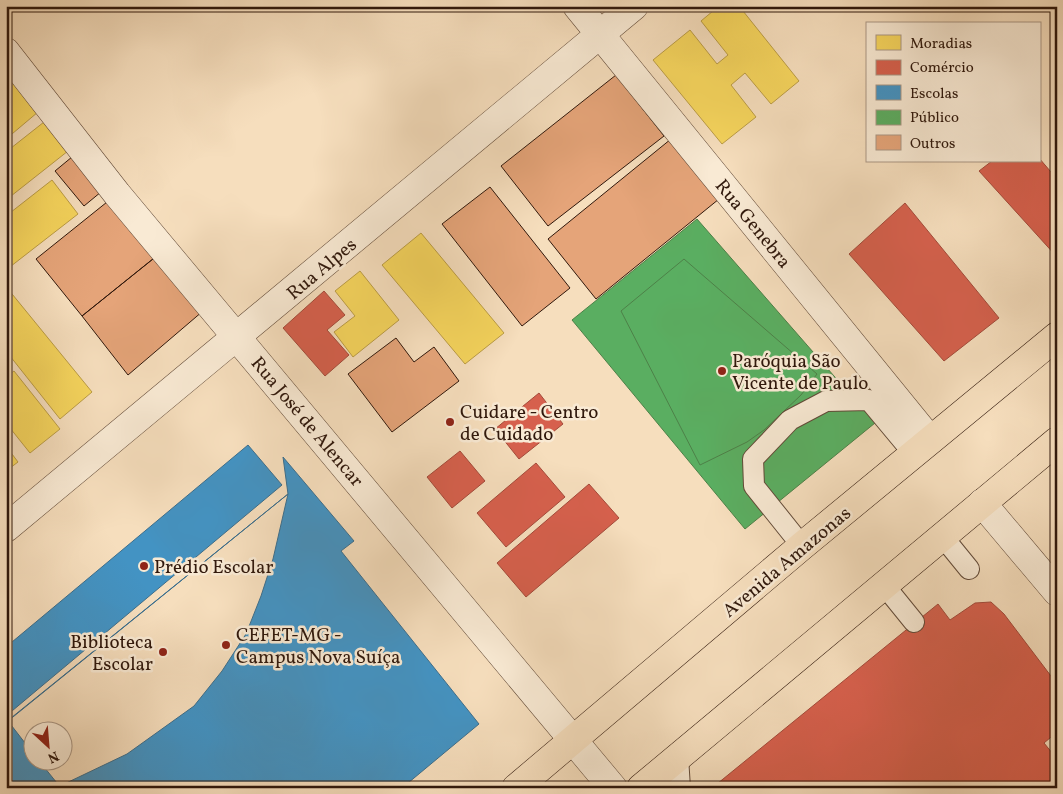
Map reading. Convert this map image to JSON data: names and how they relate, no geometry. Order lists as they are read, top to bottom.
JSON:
{
  "streets": {
    "main road": ["Avenida Amazonas"],
    "street": ["Rua Genebra", "Rua Alpes", "Rua José de Alencar"]
  },
  "crossings": [
    ["Rua Genebra", "Rua Alpes"],
    ["Rua Genebra", "Avenida Amazonas"],
    ["Rua Alpes", "Rua José de Alencar"],
    ["Rua José de Alencar", "Avenida Amazonas"]
  ],
  "places": [
    "Paróquia São Vicente de Paulo",
    "Cuidare - Centro de Cuidado",
    "Prédio Escolar",
    "CEFET-MG - Campus Nova Suíça",
    "Biblioteca Escolar"
  ],
  "legend": [
    "Moradias",
    "Comércio",
    "Escolas",
    "Público",
    "Outros"
  ],
  "north": "bottom right"
}
